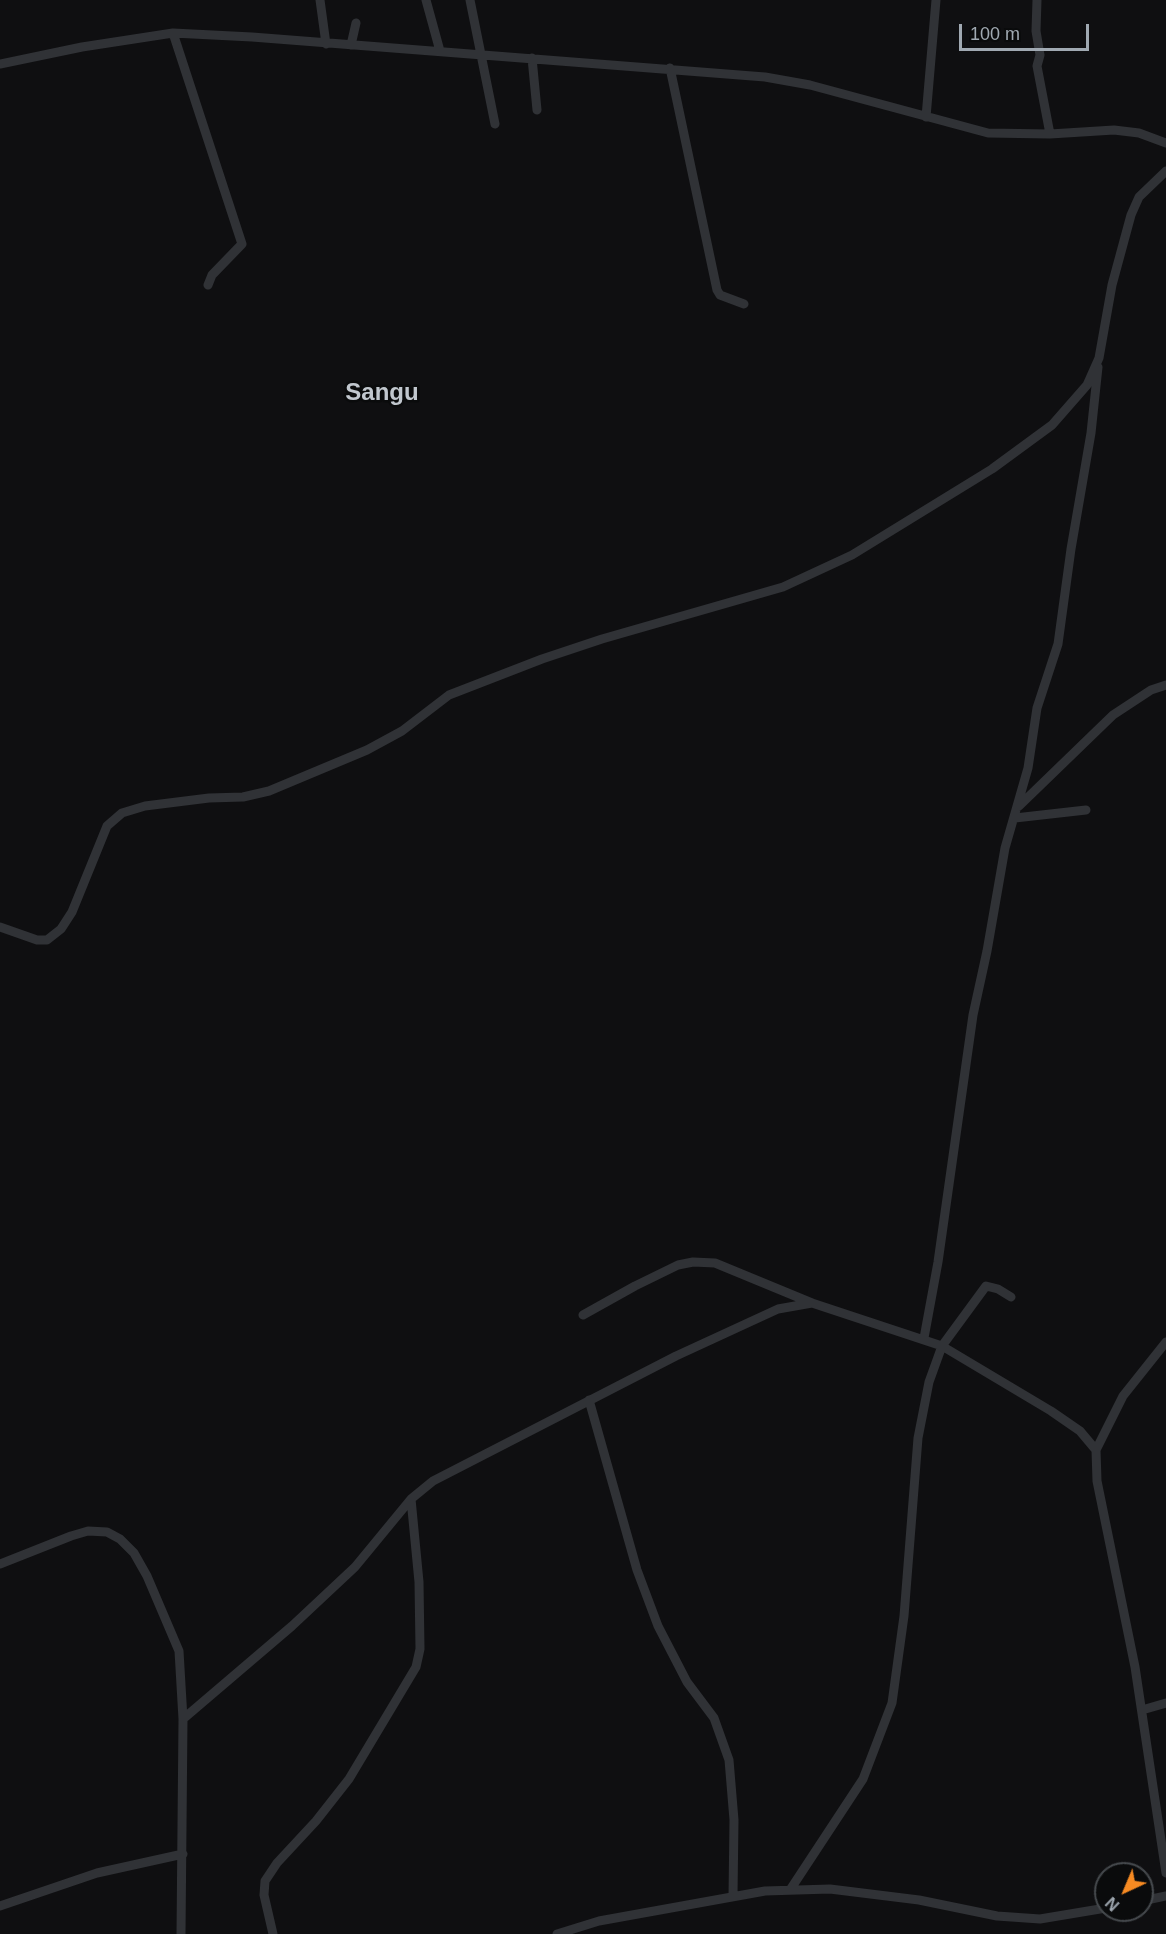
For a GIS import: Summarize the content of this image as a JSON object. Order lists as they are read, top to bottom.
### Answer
{
  "districts": ["Sangu"],
  "scale_bar": "100 m",
  "north": "bottom left"
}
